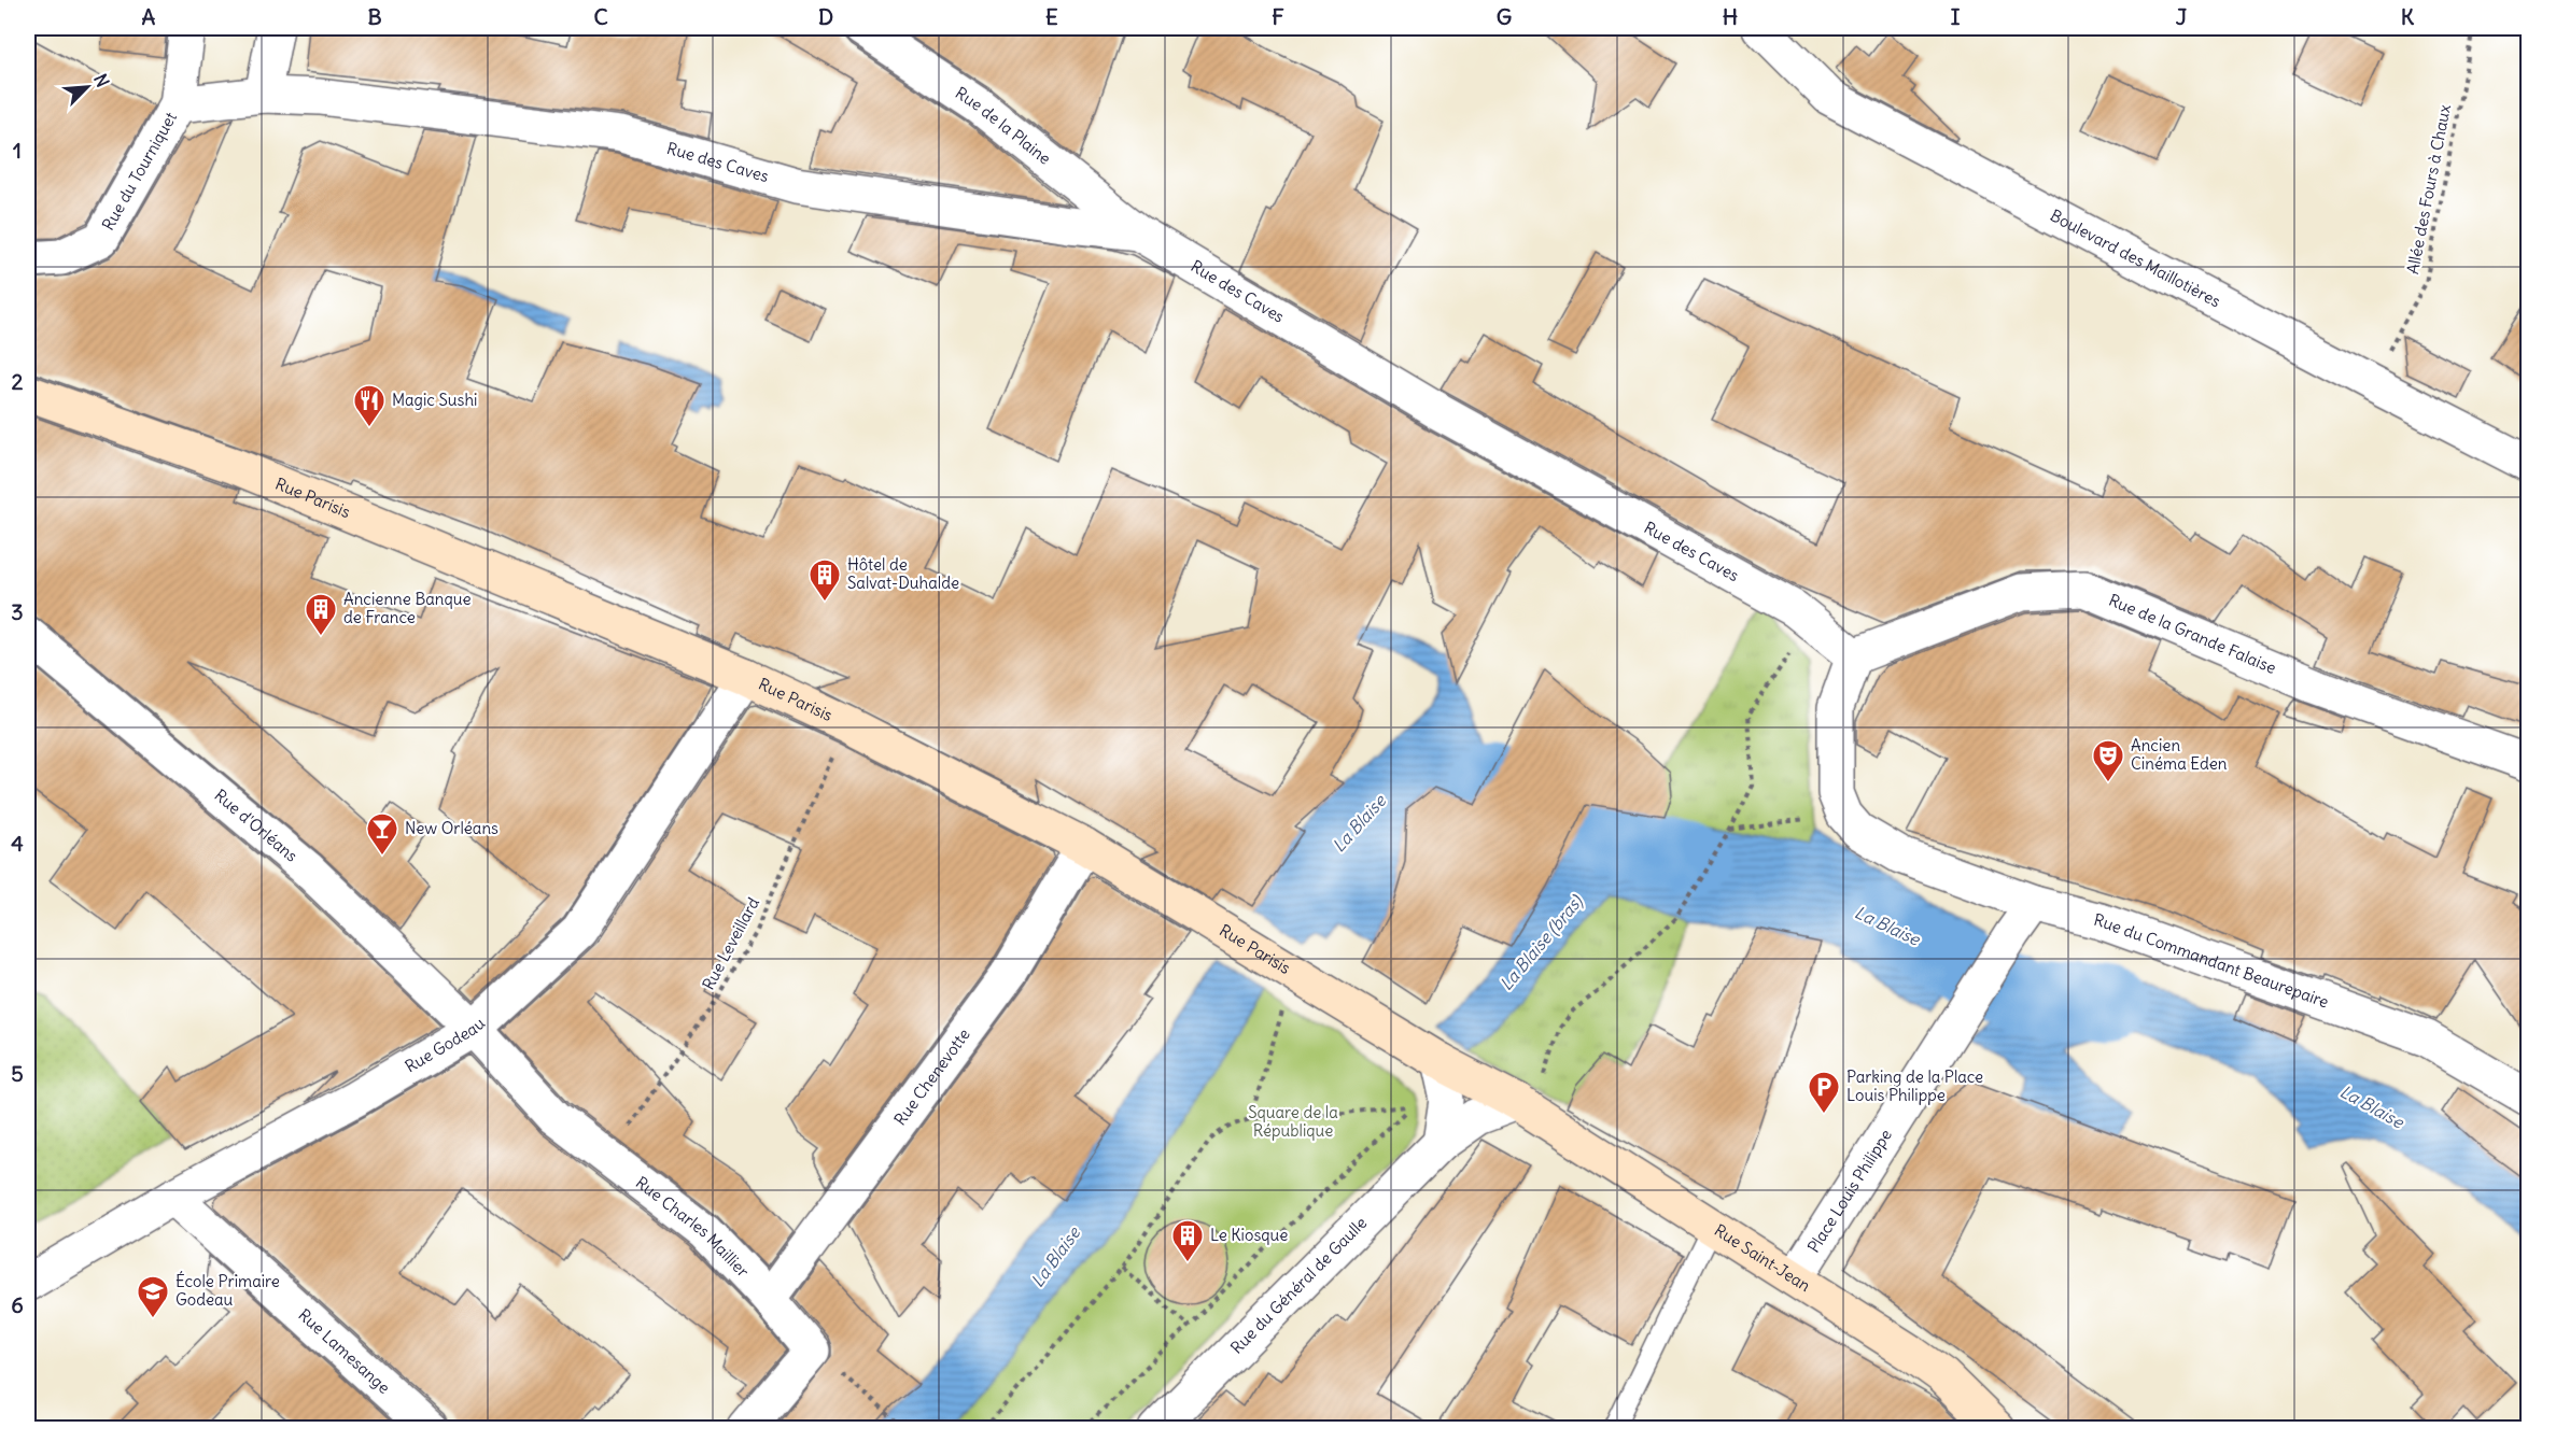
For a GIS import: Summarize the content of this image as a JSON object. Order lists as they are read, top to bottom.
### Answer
{
  "streets": {
    "main road": ["Rue Parisis", "Rue Saint-Jean"],
    "street": [
      "Rue de la Plaine",
      "Rue des Caves",
      "Rue du Tourniquet",
      "Boulevard des Maillotières",
      "Rue de la Grande Falaise",
      "Rue d'Orléans",
      "Rue du Commandant Beaurepaire",
      "Rue Godeau",
      "Rue Chenevotte",
      "Place Louis Philippe",
      "Rue Charles Maillier",
      "Rue du Général de Gaulle",
      "Rue Lamesange"
    ],
    "path": ["Allée des Fours à Chaux", "Rue Leveillard"]
  },
  "crossings": [
    ["Rue de la Plaine", "Rue des Caves"],
    ["Rue des Caves", "Rue du Tourniquet"],
    ["Rue des Caves", "Rue de la Grande Falaise"],
    ["Allée des Fours à Chaux", "Boulevard des Maillotières"],
    ["Rue Parisis", "Rue Leveillard"],
    ["Rue Parisis", "Rue Godeau"],
    ["Rue Parisis", "Rue Chenevotte"],
    ["Rue Parisis", "Rue Saint-Jean"],
    ["Rue Parisis", "Rue du Général de Gaulle"],
    ["Rue d'Orléans", "Rue Godeau"],
    ["Rue d'Orléans", "Rue Charles Maillier"],
    ["Rue Leveillard", "Rue Charles Maillier"],
    ["Rue du Commandant Beaurepaire", "Place Louis Philippe"],
    ["Rue Godeau", "Rue Charles Maillier"],
    ["Rue Godeau", "Rue Lamesange"],
    ["Rue Chenevotte", "Rue Charles Maillier"],
    ["Place Louis Philippe", "Rue Saint-Jean"],
    ["Rue Saint-Jean", "Rue du Général de Gaulle"]
  ],
  "water": ["La Blaise", "La Blaise (bras)"],
  "parks": ["Square de la République"],
  "places": {
    "restaurant": ["Magic Sushi"],
    "building": ["Hôtel de Salvat-Duhalde", "Ancienne Banque de France", "Le Kiosque"],
    "theatre": ["Ancien Cinéma Eden"],
    "bar": ["New Orléans"],
    "parking": ["Parking de la Place Louis Philippe"],
    "school or university": ["École Primaire Godeau"]
  },
  "north": "top right",
  "grid": {
    "columns": [
      "A",
      "B",
      "C",
      "D",
      "E",
      "F",
      "G",
      "H",
      "I",
      "J",
      "K"
    ],
    "rows": [
      "1",
      "2",
      "3",
      "4",
      "5",
      "6"
    ]
  }
}
